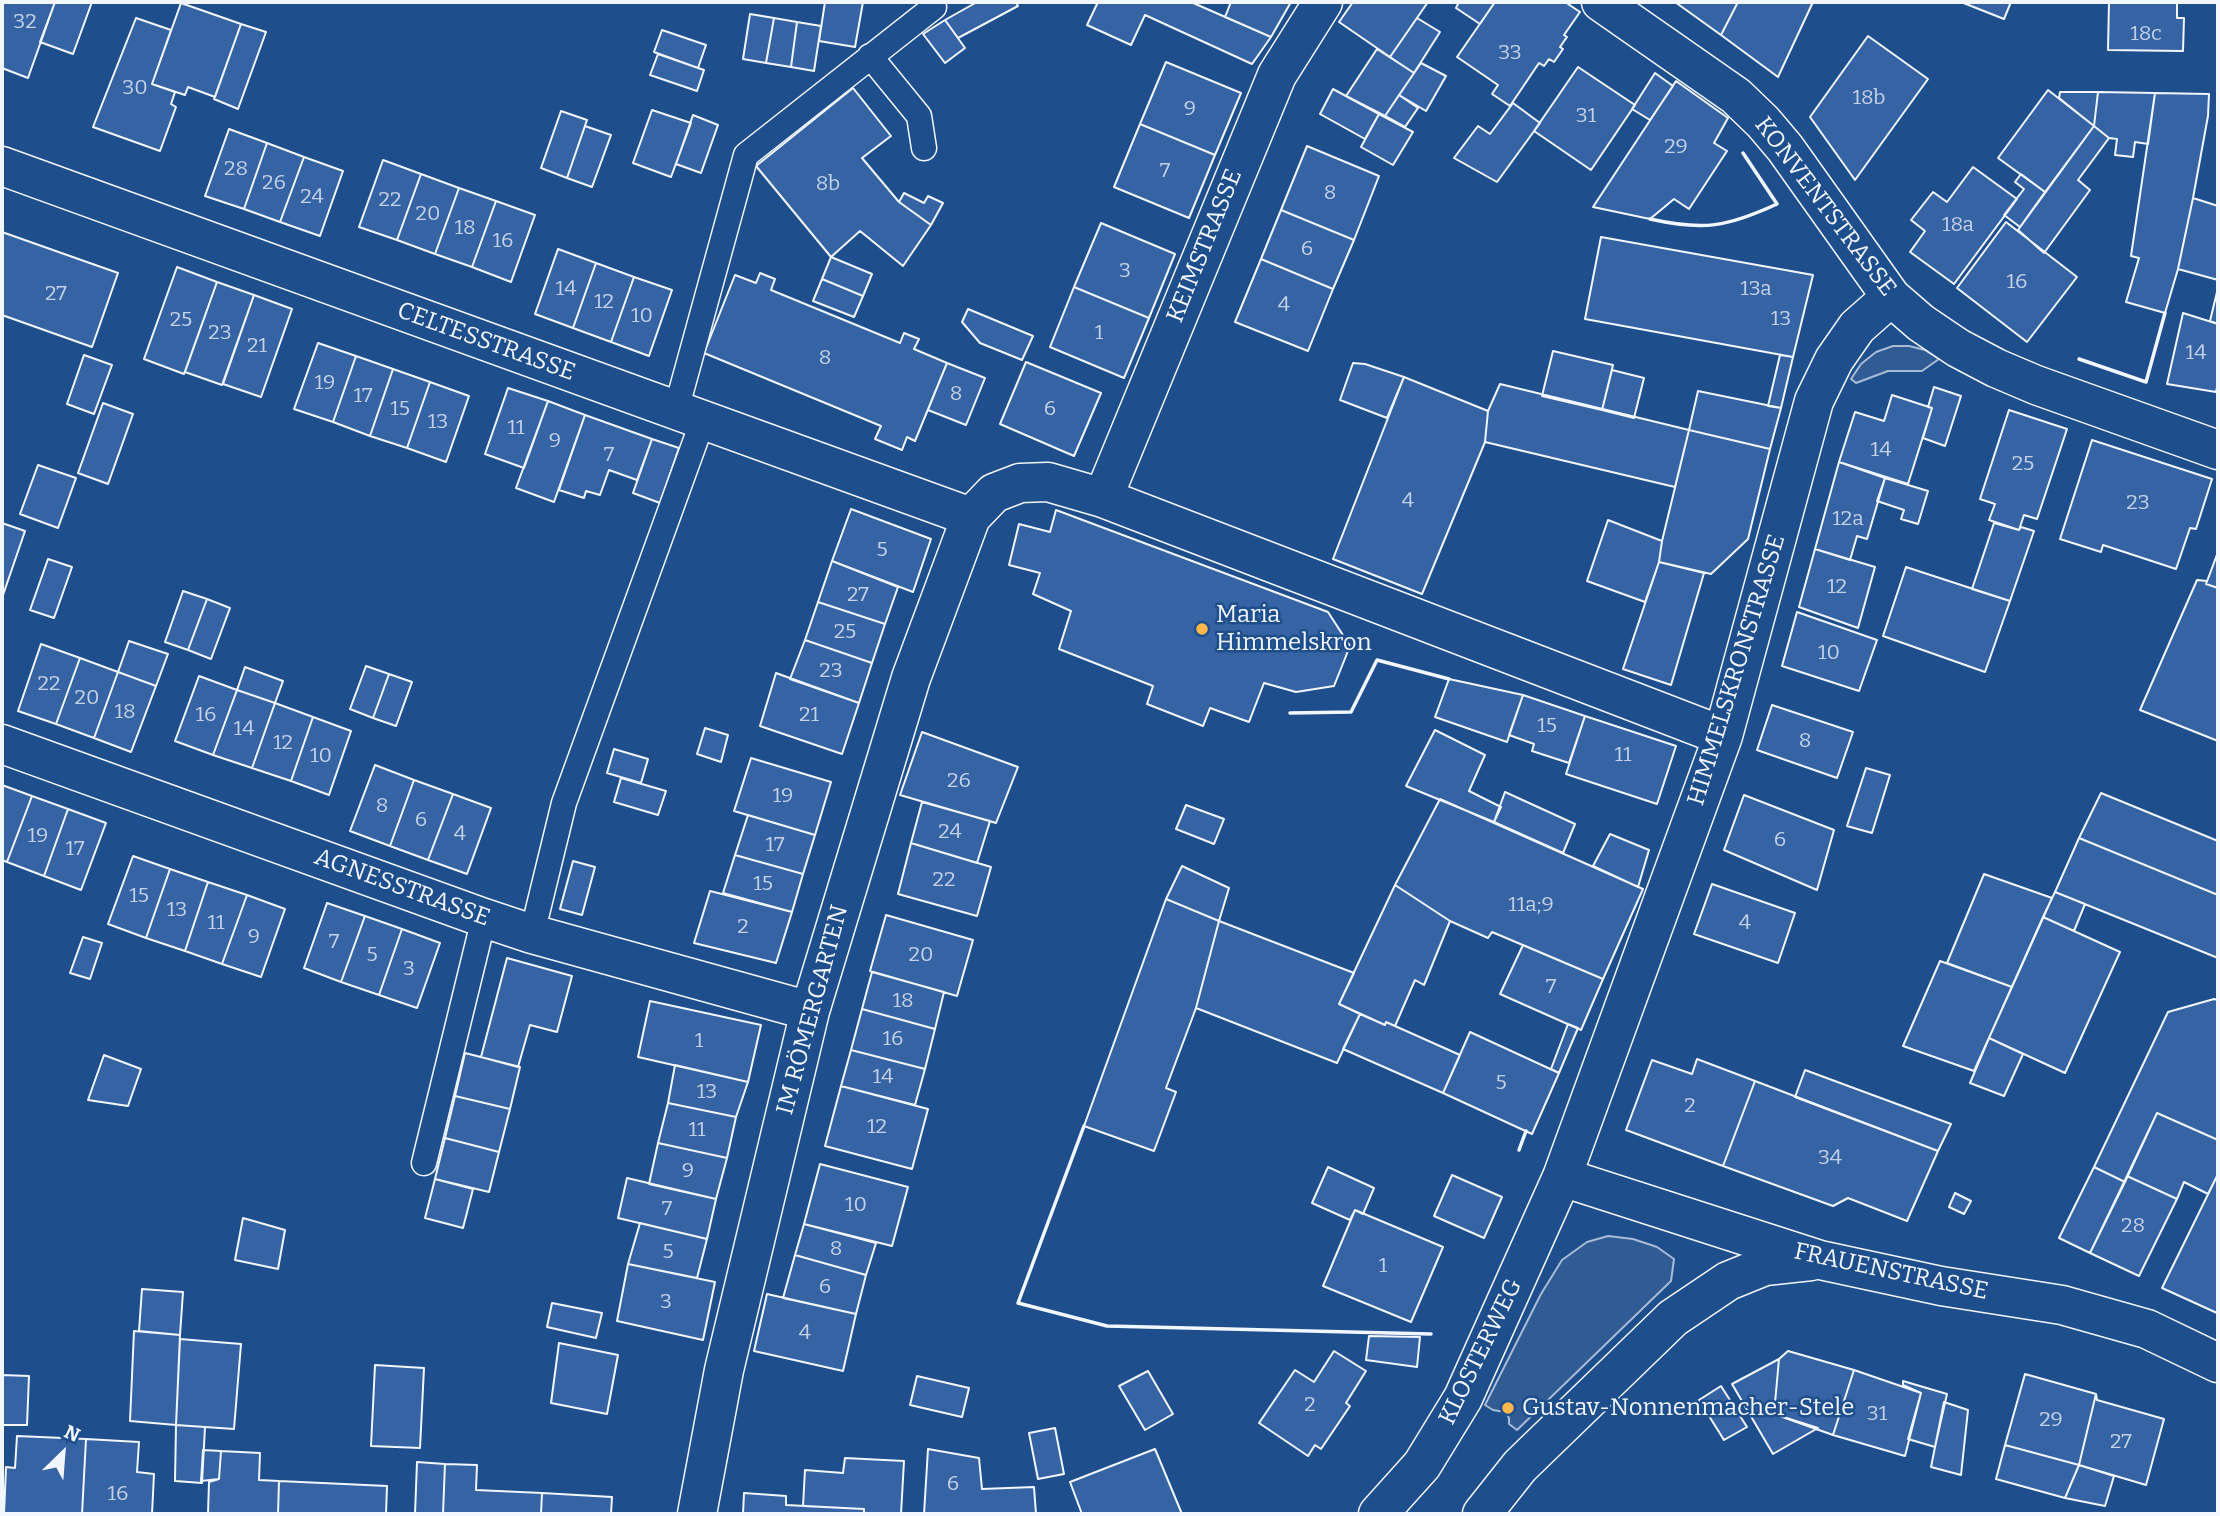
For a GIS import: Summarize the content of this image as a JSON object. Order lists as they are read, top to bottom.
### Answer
{
  "streets": {
    "street": [
      "KONVENTSTRASSE",
      "KEIMSTRASSE",
      "CELTESSTRASSE",
      "HIMMELSKRONSTRASSE",
      "AGNESSTRASSE",
      "IM RÖMERGARTEN",
      "FRAUENSTRASSE",
      "KLOSTERWEG"
    ]
  },
  "crossings": [
    ["KONVENTSTRASSE", "HIMMELSKRONSTRASSE"],
    ["CELTESSTRASSE", "IM RÖMERGARTEN"],
    ["HIMMELSKRONSTRASSE", "FRAUENSTRASSE"],
    ["HIMMELSKRONSTRASSE", "KLOSTERWEG"],
    ["AGNESSTRASSE", "IM RÖMERGARTEN"],
    ["FRAUENSTRASSE", "KLOSTERWEG"]
  ],
  "places": ["Maria Himmelskron", "Gustav-Nonnenmacher-Stele"],
  "house_numbers": [
    "32",
    "18c",
    "33",
    "30",
    "18b",
    "9",
    "31",
    "29",
    "28",
    "7",
    "26",
    "8b",
    "8",
    "24",
    "22",
    "20",
    "18a",
    "18",
    "16",
    "6",
    "3",
    "16",
    "14",
    "13a",
    "27",
    "12",
    "4",
    "10",
    "13",
    "25",
    "23",
    "1",
    "21",
    "14",
    "8",
    "19",
    "8",
    "17",
    "15",
    "6",
    "13",
    "11",
    "9",
    "14",
    "7",
    "25",
    "4",
    "23",
    "12a",
    "5",
    "12",
    "27",
    "25",
    "10",
    "23",
    "22",
    "20",
    "18",
    "16",
    "21",
    "15",
    "14",
    "8",
    "12",
    "11",
    "10",
    "26",
    "19",
    "8",
    "6",
    "24",
    "4",
    "19",
    "6",
    "17",
    "17",
    "22",
    "15",
    "15",
    "11a;9",
    "13",
    "11",
    "4",
    "2",
    "9",
    "7",
    "5",
    "20",
    "3",
    "7",
    "18",
    "16",
    "1",
    "14",
    "5",
    "13",
    "2",
    "12",
    "11",
    "34",
    "9",
    "10",
    "7",
    "28",
    "8",
    "5",
    "1",
    "6",
    "3",
    "4",
    "2",
    "31",
    "29",
    "27",
    "6",
    "16"
  ],
  "north": "top right"
}
